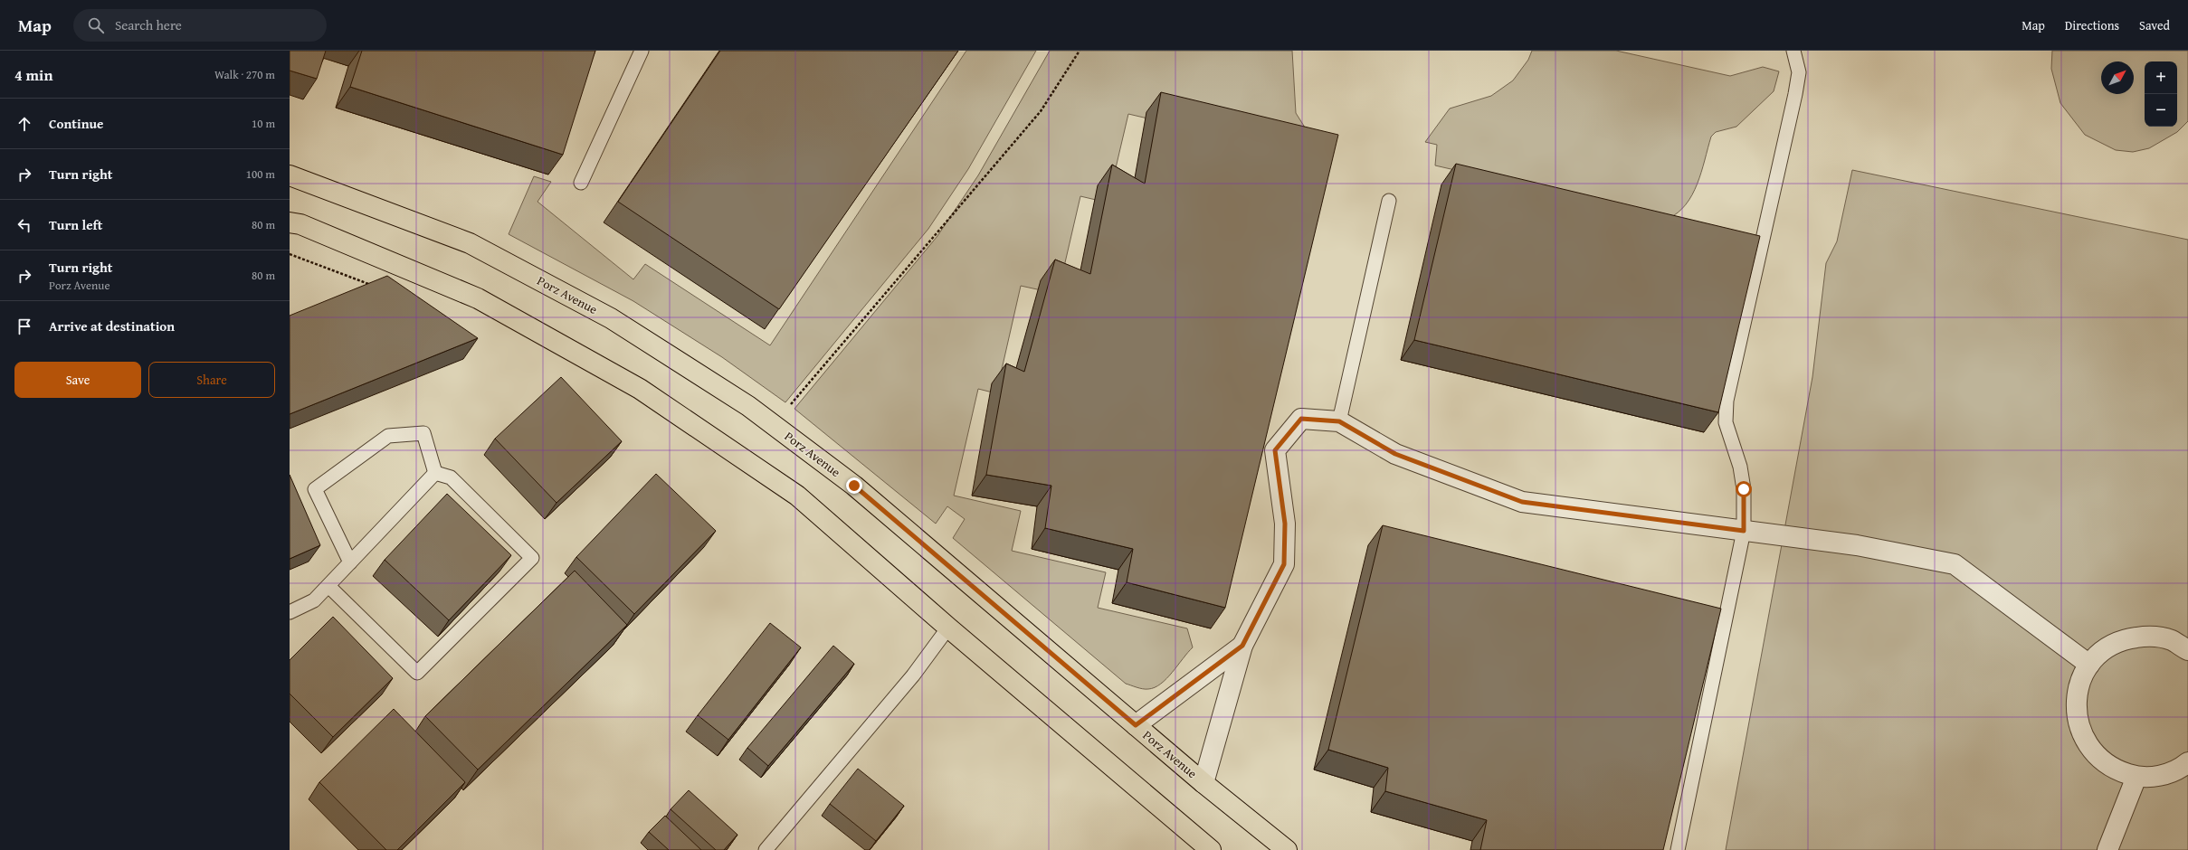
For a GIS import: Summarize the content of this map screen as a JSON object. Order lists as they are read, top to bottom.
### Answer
{
  "streets": {
    "main road": ["Porz Avenue"]
  },
  "north": "top right",
  "page": {
    "header": "Map",
    "search": "Search here",
    "nav": ["Map", "Directions", "Saved"],
    "heading": ["4 min", "Walk · 270 m"],
    "map_buttons": ["+", "−"],
    "list": [
      ["Continue", "10 m"],
      ["Turn right", "100 m"],
      ["Turn left", "80 m"],
      ["Turn right", "Porz Avenue", "80 m"],
      "Arrive at destination"
    ],
    "buttons": ["Save", "Share"]
  }
}
